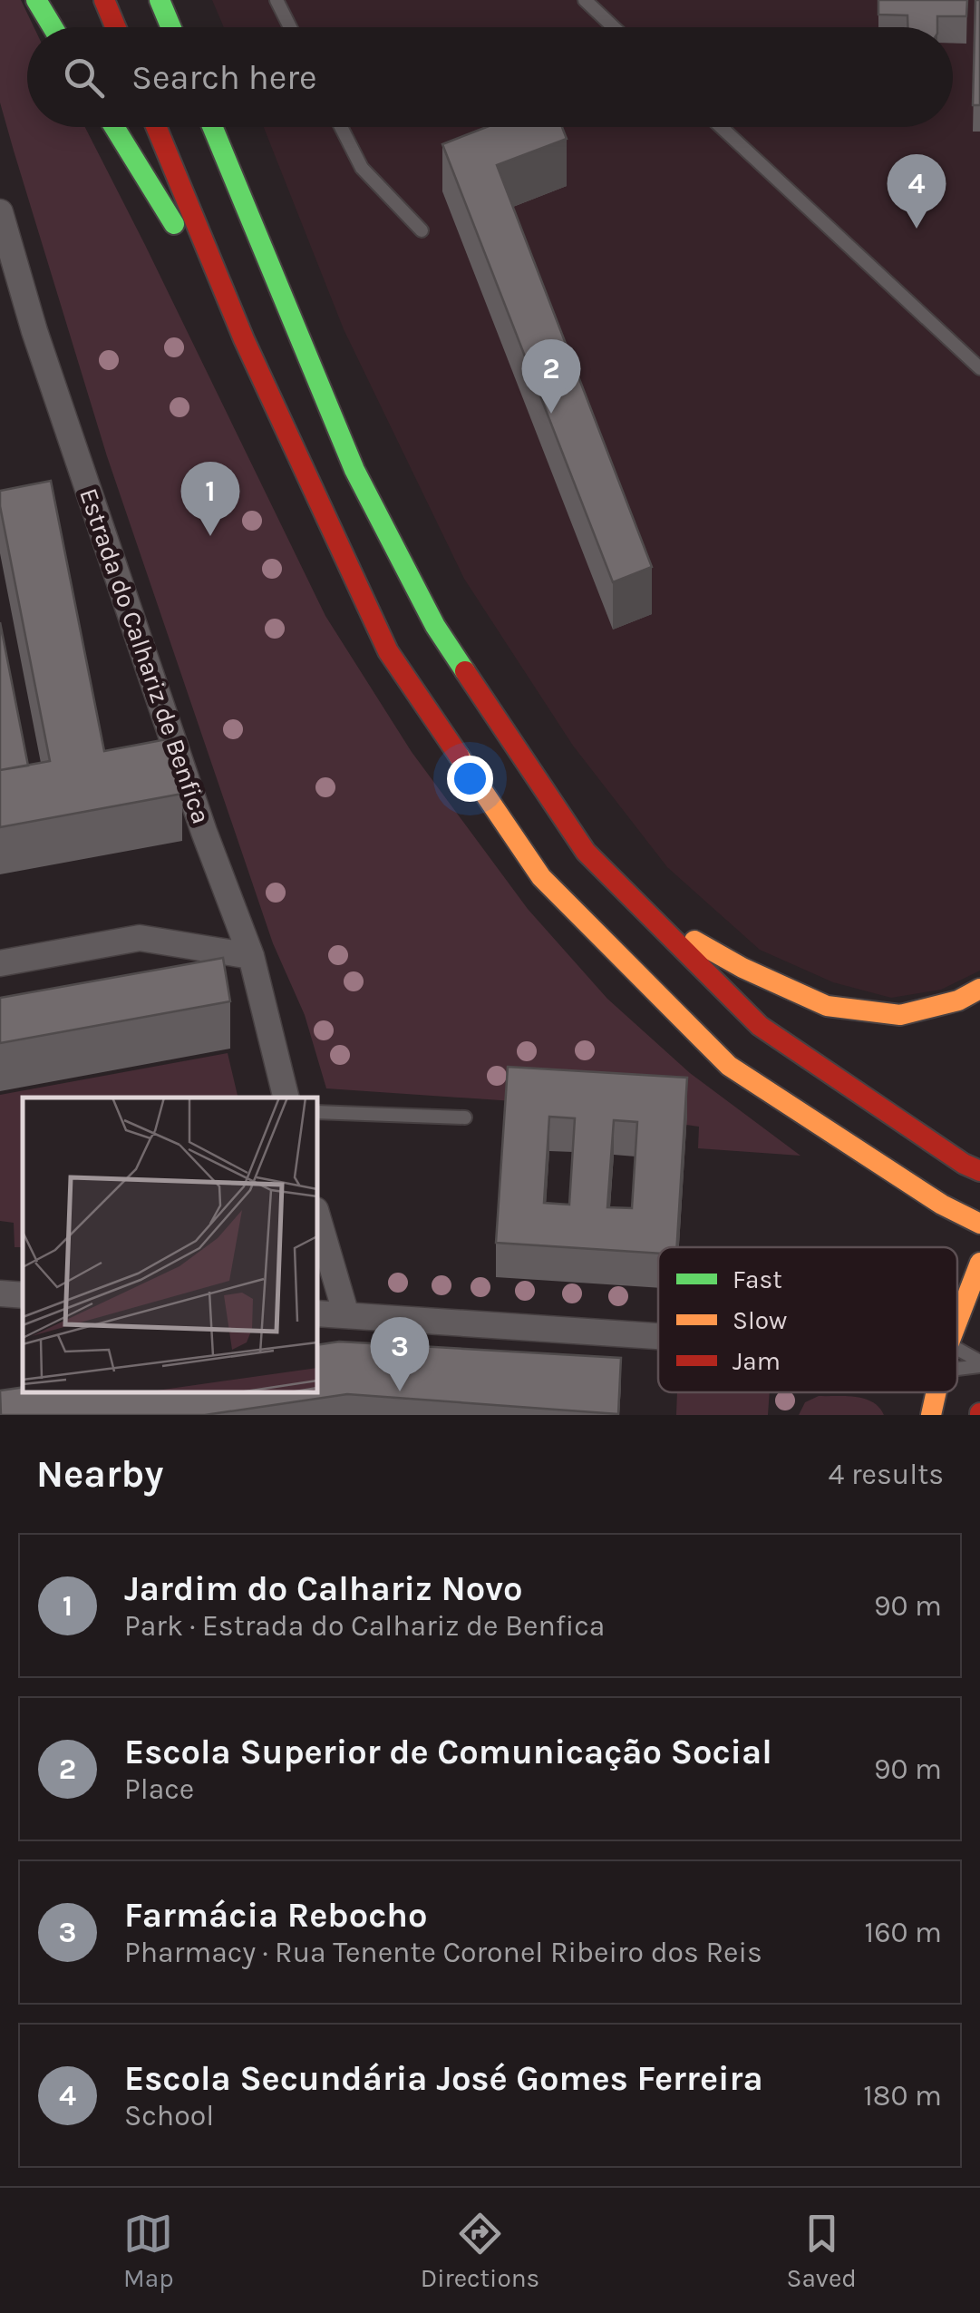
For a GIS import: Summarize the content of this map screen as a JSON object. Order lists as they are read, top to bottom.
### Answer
{
  "streets": {
    "street": ["Estrada do Calhariz de Benfica"]
  },
  "legend": ["Fast", "Slow", "Jam"],
  "page": {
    "search": "Search here",
    "pins": [
      "4",
      "2",
      "1",
      "3"
    ],
    "heading": ["Nearby", "4 results"],
    "list": [
      {
        "mark": "1",
        "name": "Jardim do Calhariz Novo",
        "note": "Park · Estrada do Calhariz de Benfica",
        "value": "90 m"
      },
      {
        "mark": "2",
        "name": "Escola Superior de Comunicação Social",
        "note": "Place",
        "value": "90 m"
      },
      {
        "mark": "3",
        "name": "Farmácia Rebocho",
        "note": "Pharmacy · Rua Tenente Coronel Ribeiro dos Reis",
        "value": "160 m"
      },
      {
        "mark": "4",
        "name": "Escola Secundária José Gomes Ferreira",
        "note": "School",
        "value": "180 m"
      }
    ],
    "nav": ["Map", "Directions", "Saved"]
  }
}
